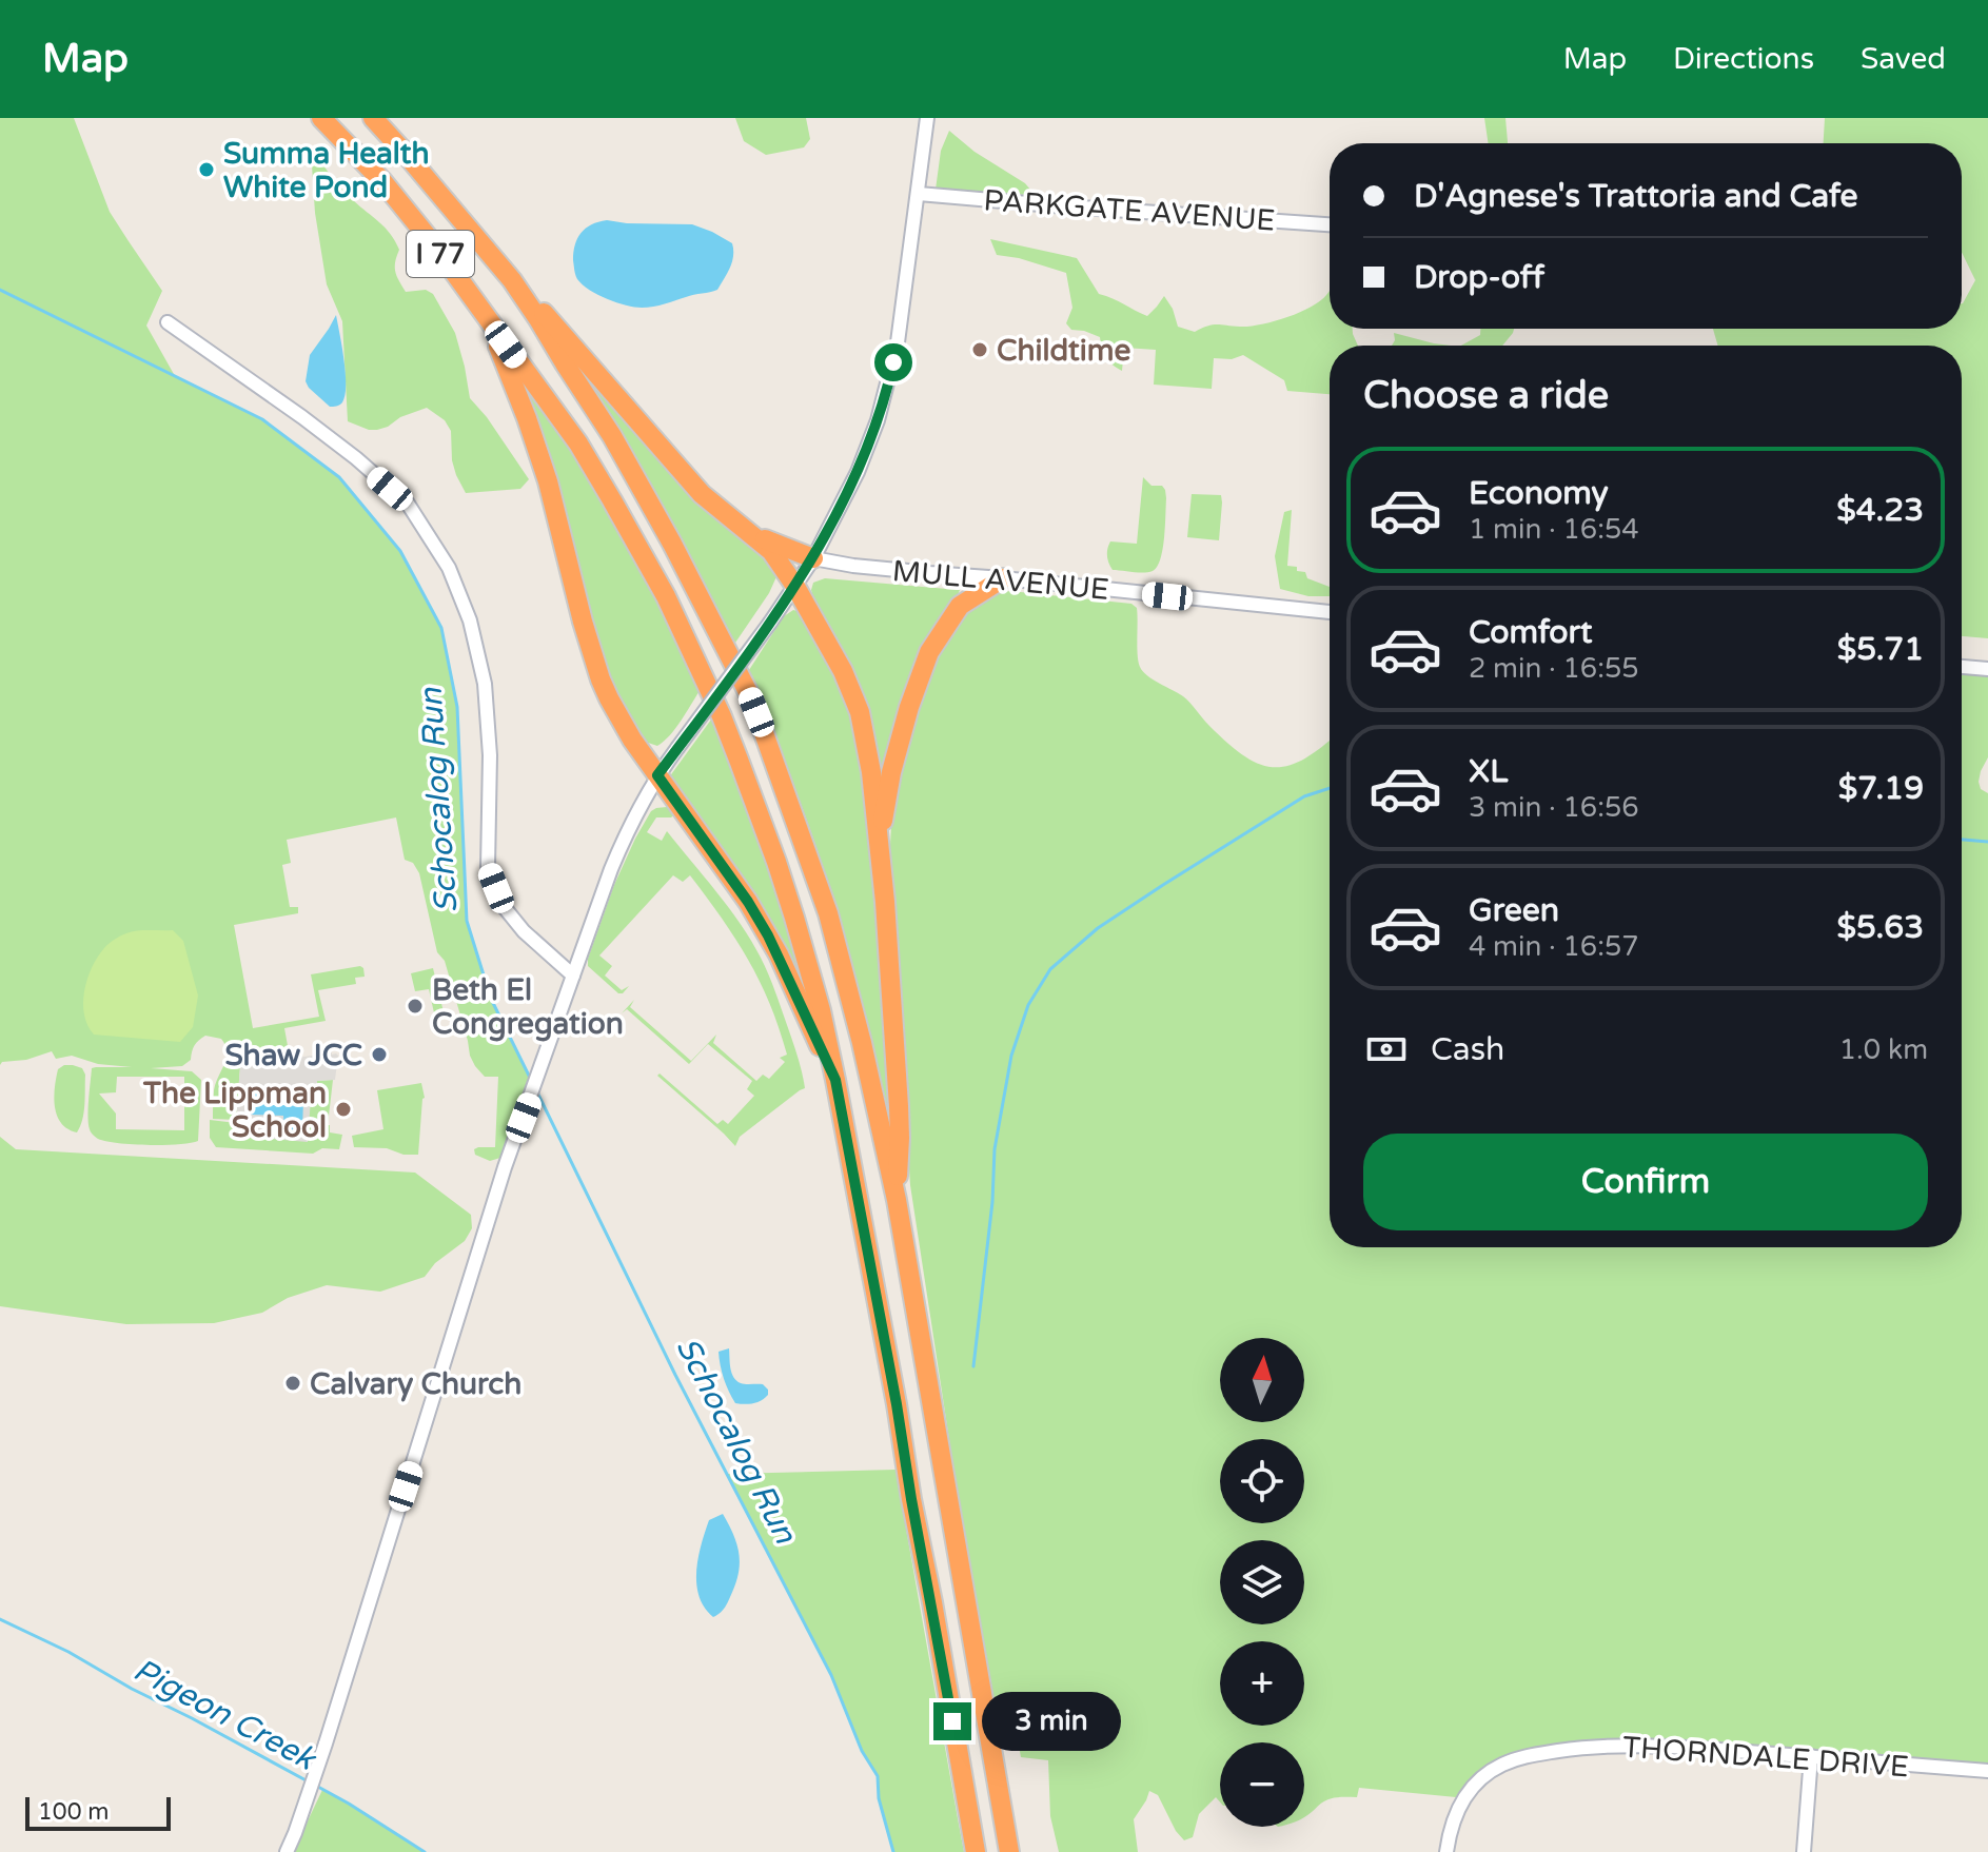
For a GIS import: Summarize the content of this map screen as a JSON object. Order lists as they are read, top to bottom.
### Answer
{
  "streets": {
    "highway": ["I 77"],
    "street": ["PARKGATE AVENUE", "MULL AVENUE", "THORNDALE DRIVE"]
  },
  "water": ["Schocalog Run", "Pigeon Creek"],
  "places": [
    "Summa Health White Pond",
    "Childtime",
    "Beth El Congregation",
    "Shaw JCC",
    "The Lippman School",
    "Calvary Church"
  ],
  "scale_bar": "100 m",
  "north": "top",
  "page": {
    "header": "Map",
    "nav": ["Map", "Directions", "Saved"],
    "banner": ["D'Agnese's Trattoria and Cafe", "Drop-off"],
    "heading": "Choose a ride",
    "list": [
      {
        "name": "Economy",
        "note": "1 min · 16:54",
        "value": "$4.23"
      },
      {
        "name": "Comfort",
        "note": "2 min · 16:55",
        "value": "$5.71"
      },
      {
        "name": "XL",
        "note": "3 min · 16:56",
        "value": "$7.19"
      },
      {
        "name": "Green",
        "note": "4 min · 16:57",
        "value": "$5.63"
      }
    ],
    "pay": ["Cash", "1.0 km"],
    "buttons": "Confirm",
    "map_buttons": ["+", "−"],
    "bubble": "3 min",
    "scale": "100 m"
  }
}
